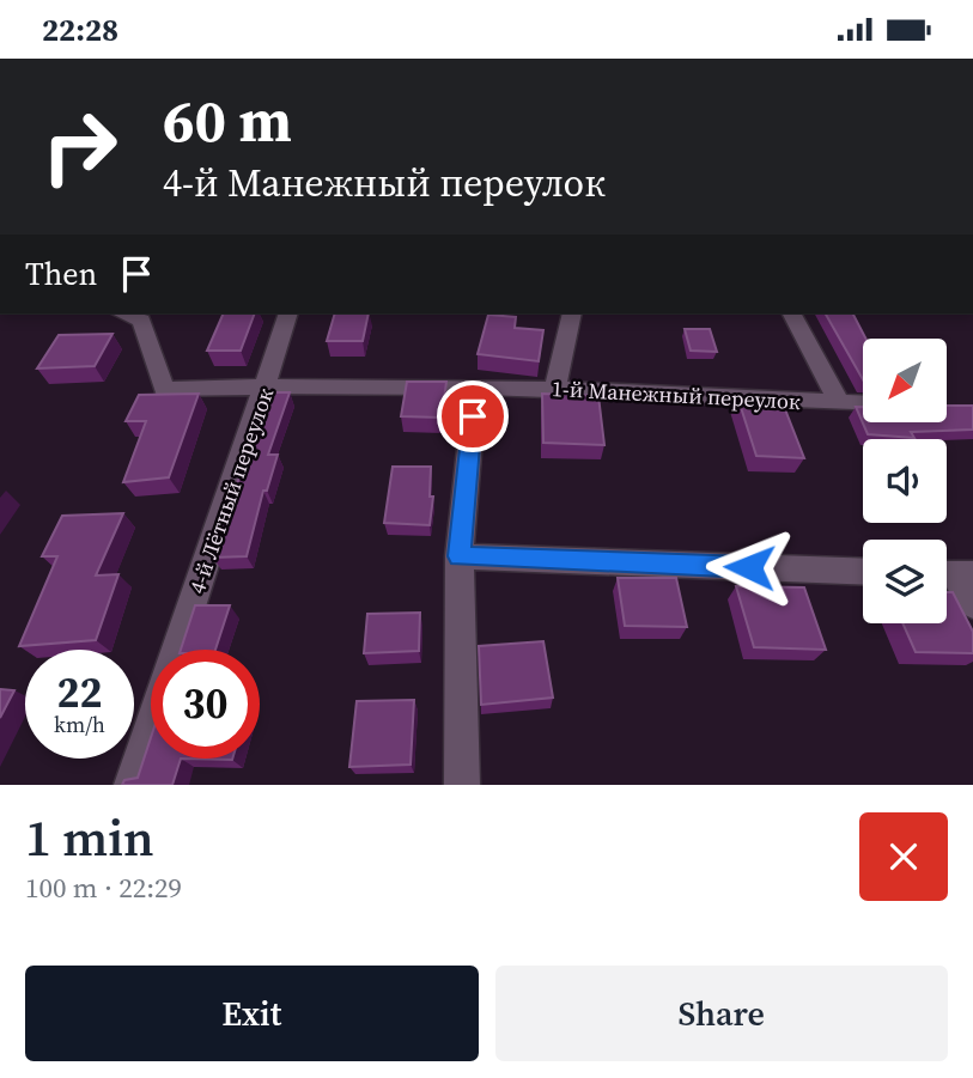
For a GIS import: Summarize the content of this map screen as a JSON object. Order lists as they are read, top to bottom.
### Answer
{
  "streets": {
    "street": ["1-й Манежный переулок", "4-й Лётный переулок"]
  },
  "crossings": [
    ["1-й Манежный переулок", "4-й Лётный переулок"]
  ],
  "north": "bottom left",
  "page": {
    "status": "22:28",
    "turn": ["60 m", "4-й Манежный переулок"],
    "then": "Then",
    "speed": "22 km/h",
    "limit": "30",
    "heading": ["1 min", "100 m · 22:29"],
    "buttons": ["Exit", "Share"]
  }
}
